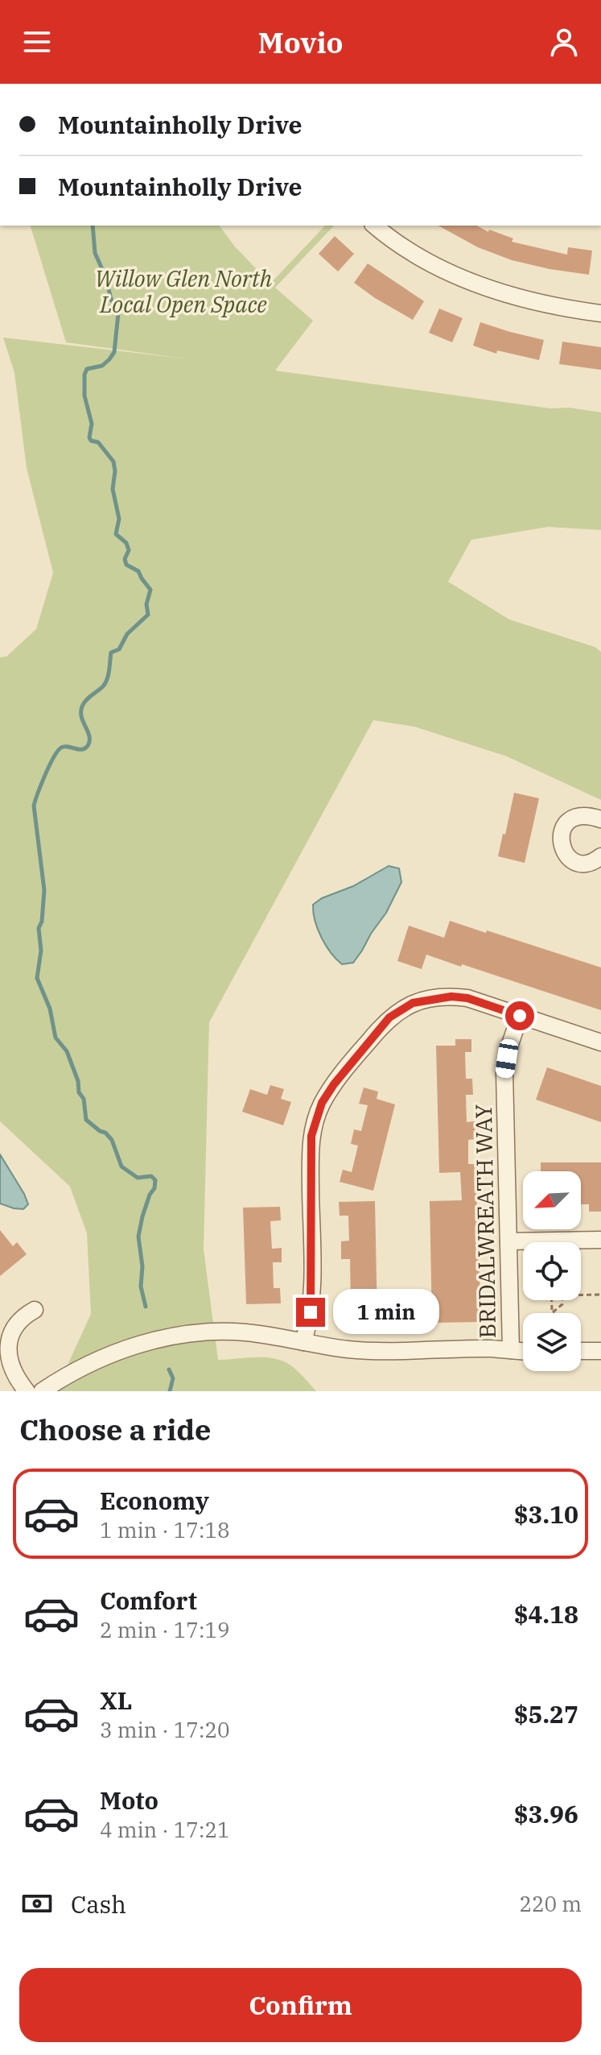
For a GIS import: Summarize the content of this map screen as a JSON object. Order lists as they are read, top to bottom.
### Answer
{
  "streets": {
    "street": ["BRIDALWREATH WAY"]
  },
  "parks": ["Willow Glen North Local Open Space"],
  "north": "bottom left",
  "page": {
    "header": "Movio",
    "banner": ["Mountainholly Drive", "Mountainholly Drive"],
    "bubble": "1 min",
    "heading": "Choose a ride",
    "list": [
      {
        "name": "Economy",
        "note": "1 min · 17:18",
        "value": "$3.10"
      },
      {
        "name": "Comfort",
        "note": "2 min · 17:19",
        "value": "$4.18"
      },
      {
        "name": "XL",
        "note": "3 min · 17:20",
        "value": "$5.27"
      },
      {
        "name": "Moto",
        "note": "4 min · 17:21",
        "value": "$3.96"
      }
    ],
    "pay": ["Cash", "220 m"],
    "buttons": "Confirm"
  }
}
